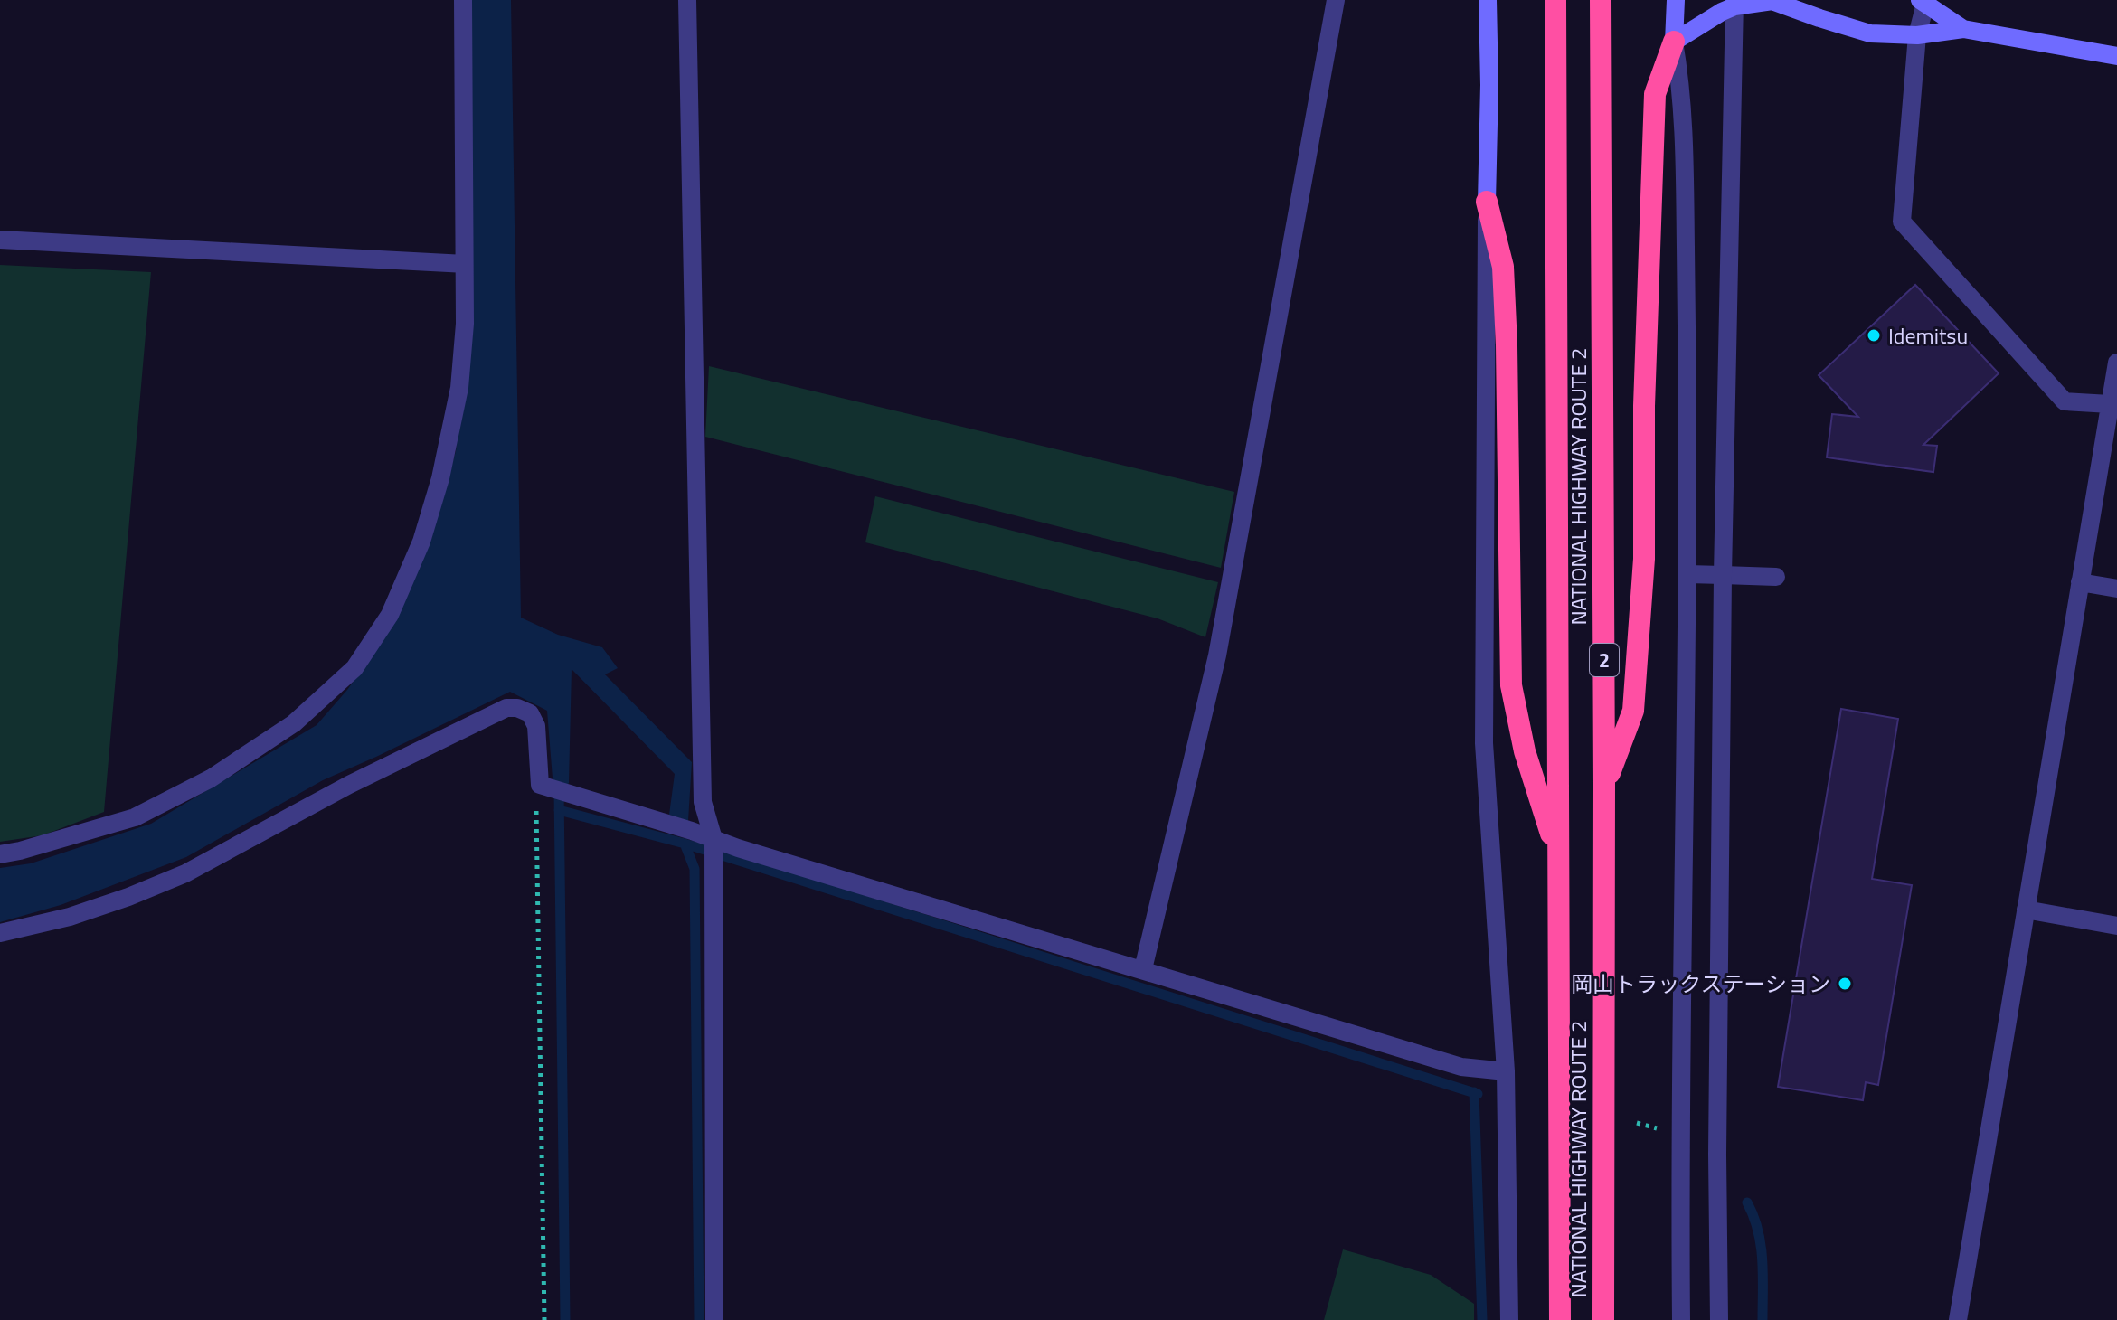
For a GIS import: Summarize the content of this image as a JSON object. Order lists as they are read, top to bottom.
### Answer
{
  "streets": {
    "highway": ["NATIONAL HIGHWAY ROUTE 2", "2"]
  },
  "places": ["Idemitsu", "岡山トラックステーション"]
}
